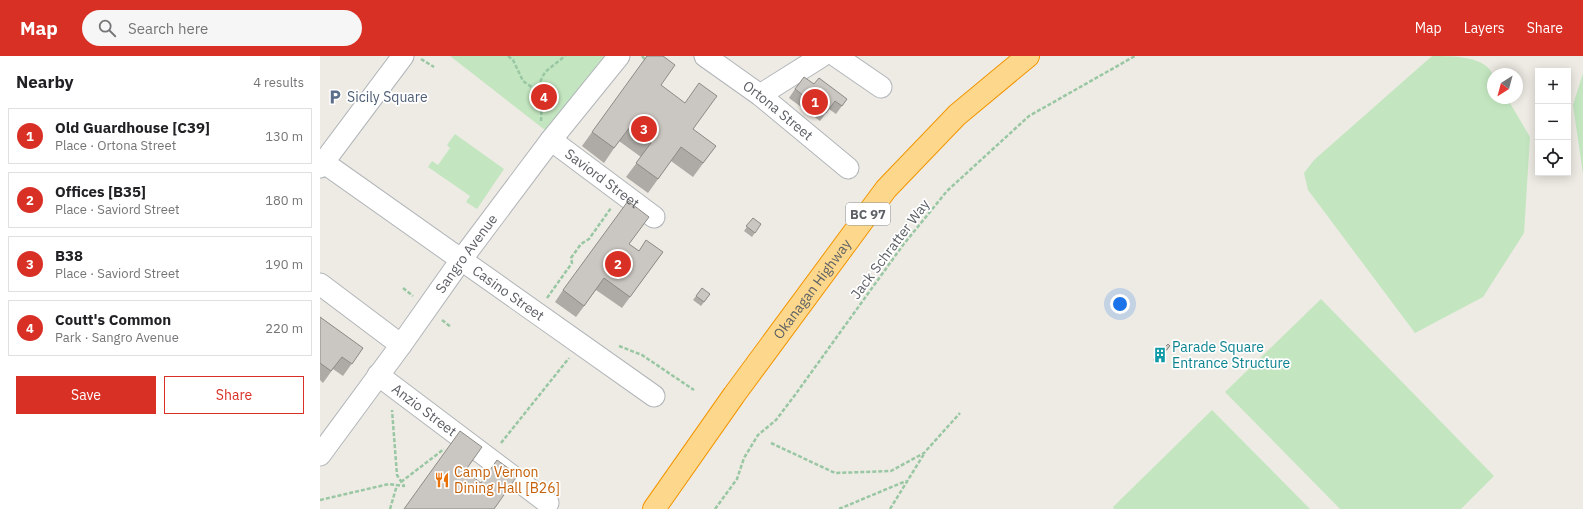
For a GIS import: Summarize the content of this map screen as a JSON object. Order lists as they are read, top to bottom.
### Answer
{
  "streets": {
    "highway": ["BC 97", "Okanagan Highway"],
    "street": [
      "Ortona Street",
      "Saviord Street",
      "Sangro Avenue",
      "Casino Street",
      "Anzio Street"
    ],
    "path": ["Jack Schratter Way"]
  },
  "crossings": [
    ["Saviord Street", "Sangro Avenue"],
    ["Sangro Avenue", "Casino Street"],
    ["Sangro Avenue", "Anzio Street"]
  ],
  "places": {
    "parking": ["Sicily Square"],
    "building": ["Parade Square Entrance Structure"],
    "restaurant": ["Camp Vernon Dining Hall [B26]"]
  },
  "north": "bottom left",
  "page": {
    "header": "Map",
    "search": "Search here",
    "nav": ["Map", "Layers", "Share"],
    "heading": ["Nearby", "4 results"],
    "map_buttons": ["+", "−"],
    "pins": [
      "4",
      "1",
      "3",
      "2"
    ],
    "list": [
      {
        "mark": "1",
        "name": "Old Guardhouse [C39]",
        "note": "Place · Ortona Street",
        "value": "130 m"
      },
      {
        "mark": "2",
        "name": "Offices [B35]",
        "note": "Place · Saviord Street",
        "value": "180 m"
      },
      {
        "mark": "3",
        "name": "B38",
        "note": "Place · Saviord Street",
        "value": "190 m"
      },
      {
        "mark": "4",
        "name": "Coutt's Common",
        "note": "Park · Sangro Avenue",
        "value": "220 m"
      }
    ],
    "buttons": ["Save", "Share"]
  }
}
